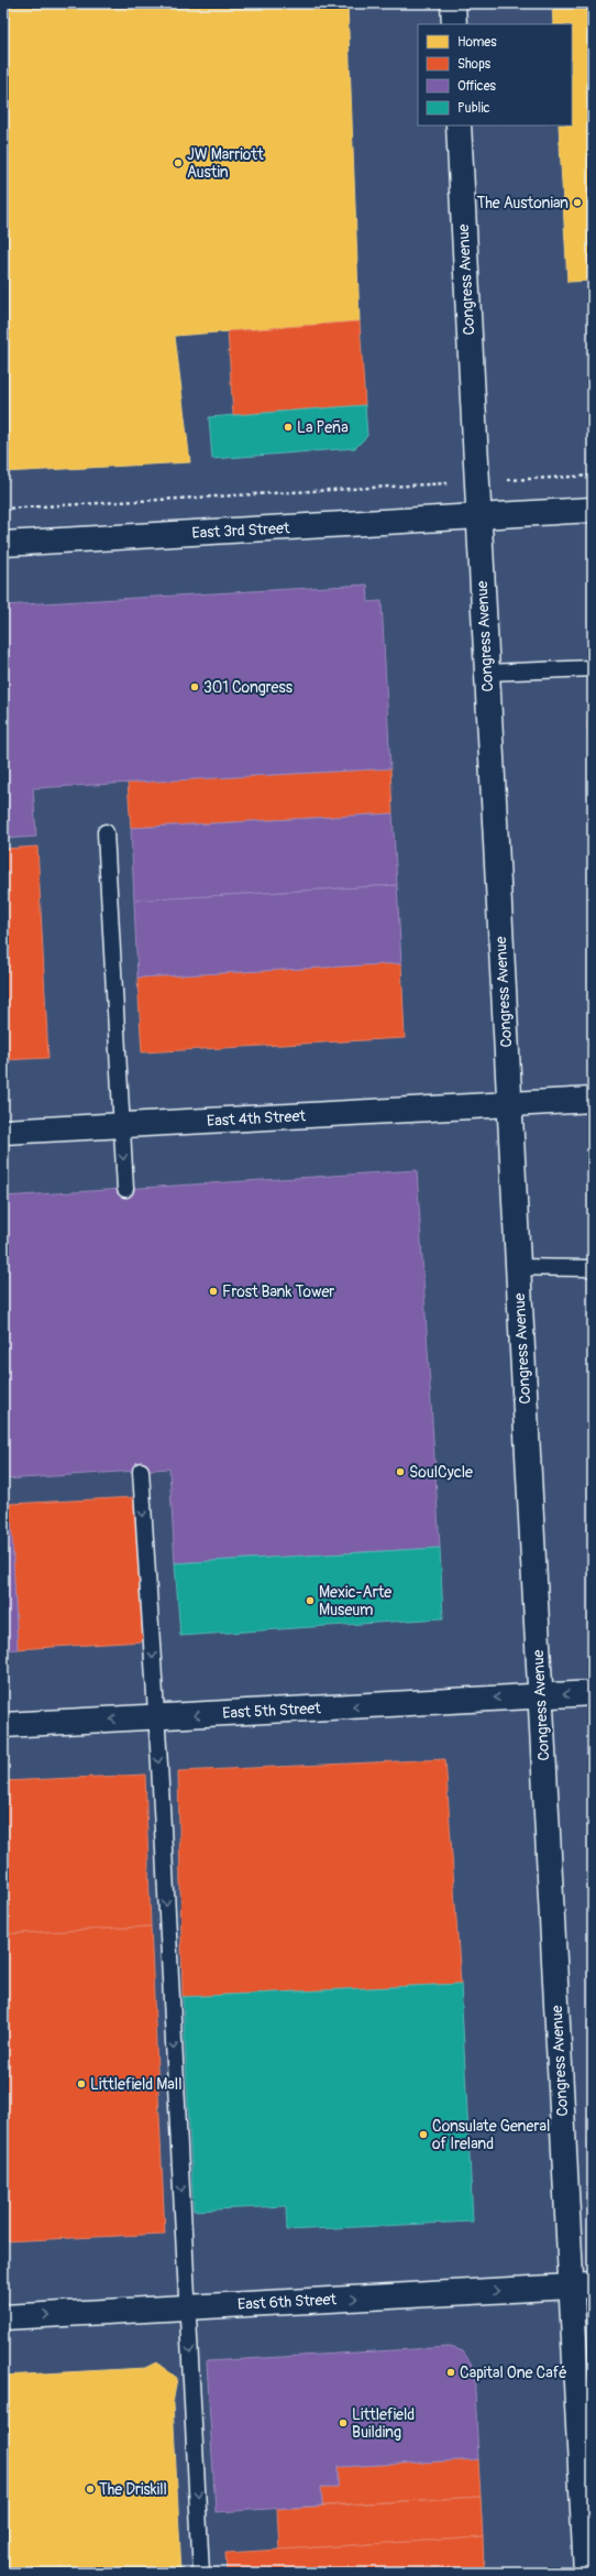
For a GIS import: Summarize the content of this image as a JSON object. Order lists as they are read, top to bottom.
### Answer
{
  "streets": {
    "main road": [
      "Congress Avenue",
      "East 3rd Street",
      "East 4th Street",
      "East 5th Street",
      "East 6th Street"
    ]
  },
  "crossings": [
    ["Congress Avenue", "East 3rd Street"],
    ["Congress Avenue", "East 4th Street"],
    ["Congress Avenue", "East 5th Street"],
    ["Congress Avenue", "East 6th Street"]
  ],
  "one_way": ["East 5th Street", "East 6th Street"],
  "places": [
    "JW Marriott Austin",
    "The Austonian",
    "La Peña",
    "301 Congress",
    "Frost Bank Tower",
    "SoulCycle",
    "Mexic-Arte Museum",
    "Littlefield Mall",
    "Consulate General of Ireland",
    "Capital One Café",
    "Littlefield Building",
    "The Driskill"
  ],
  "legend": [
    "Homes",
    "Shops",
    "Offices",
    "Public"
  ]
}
